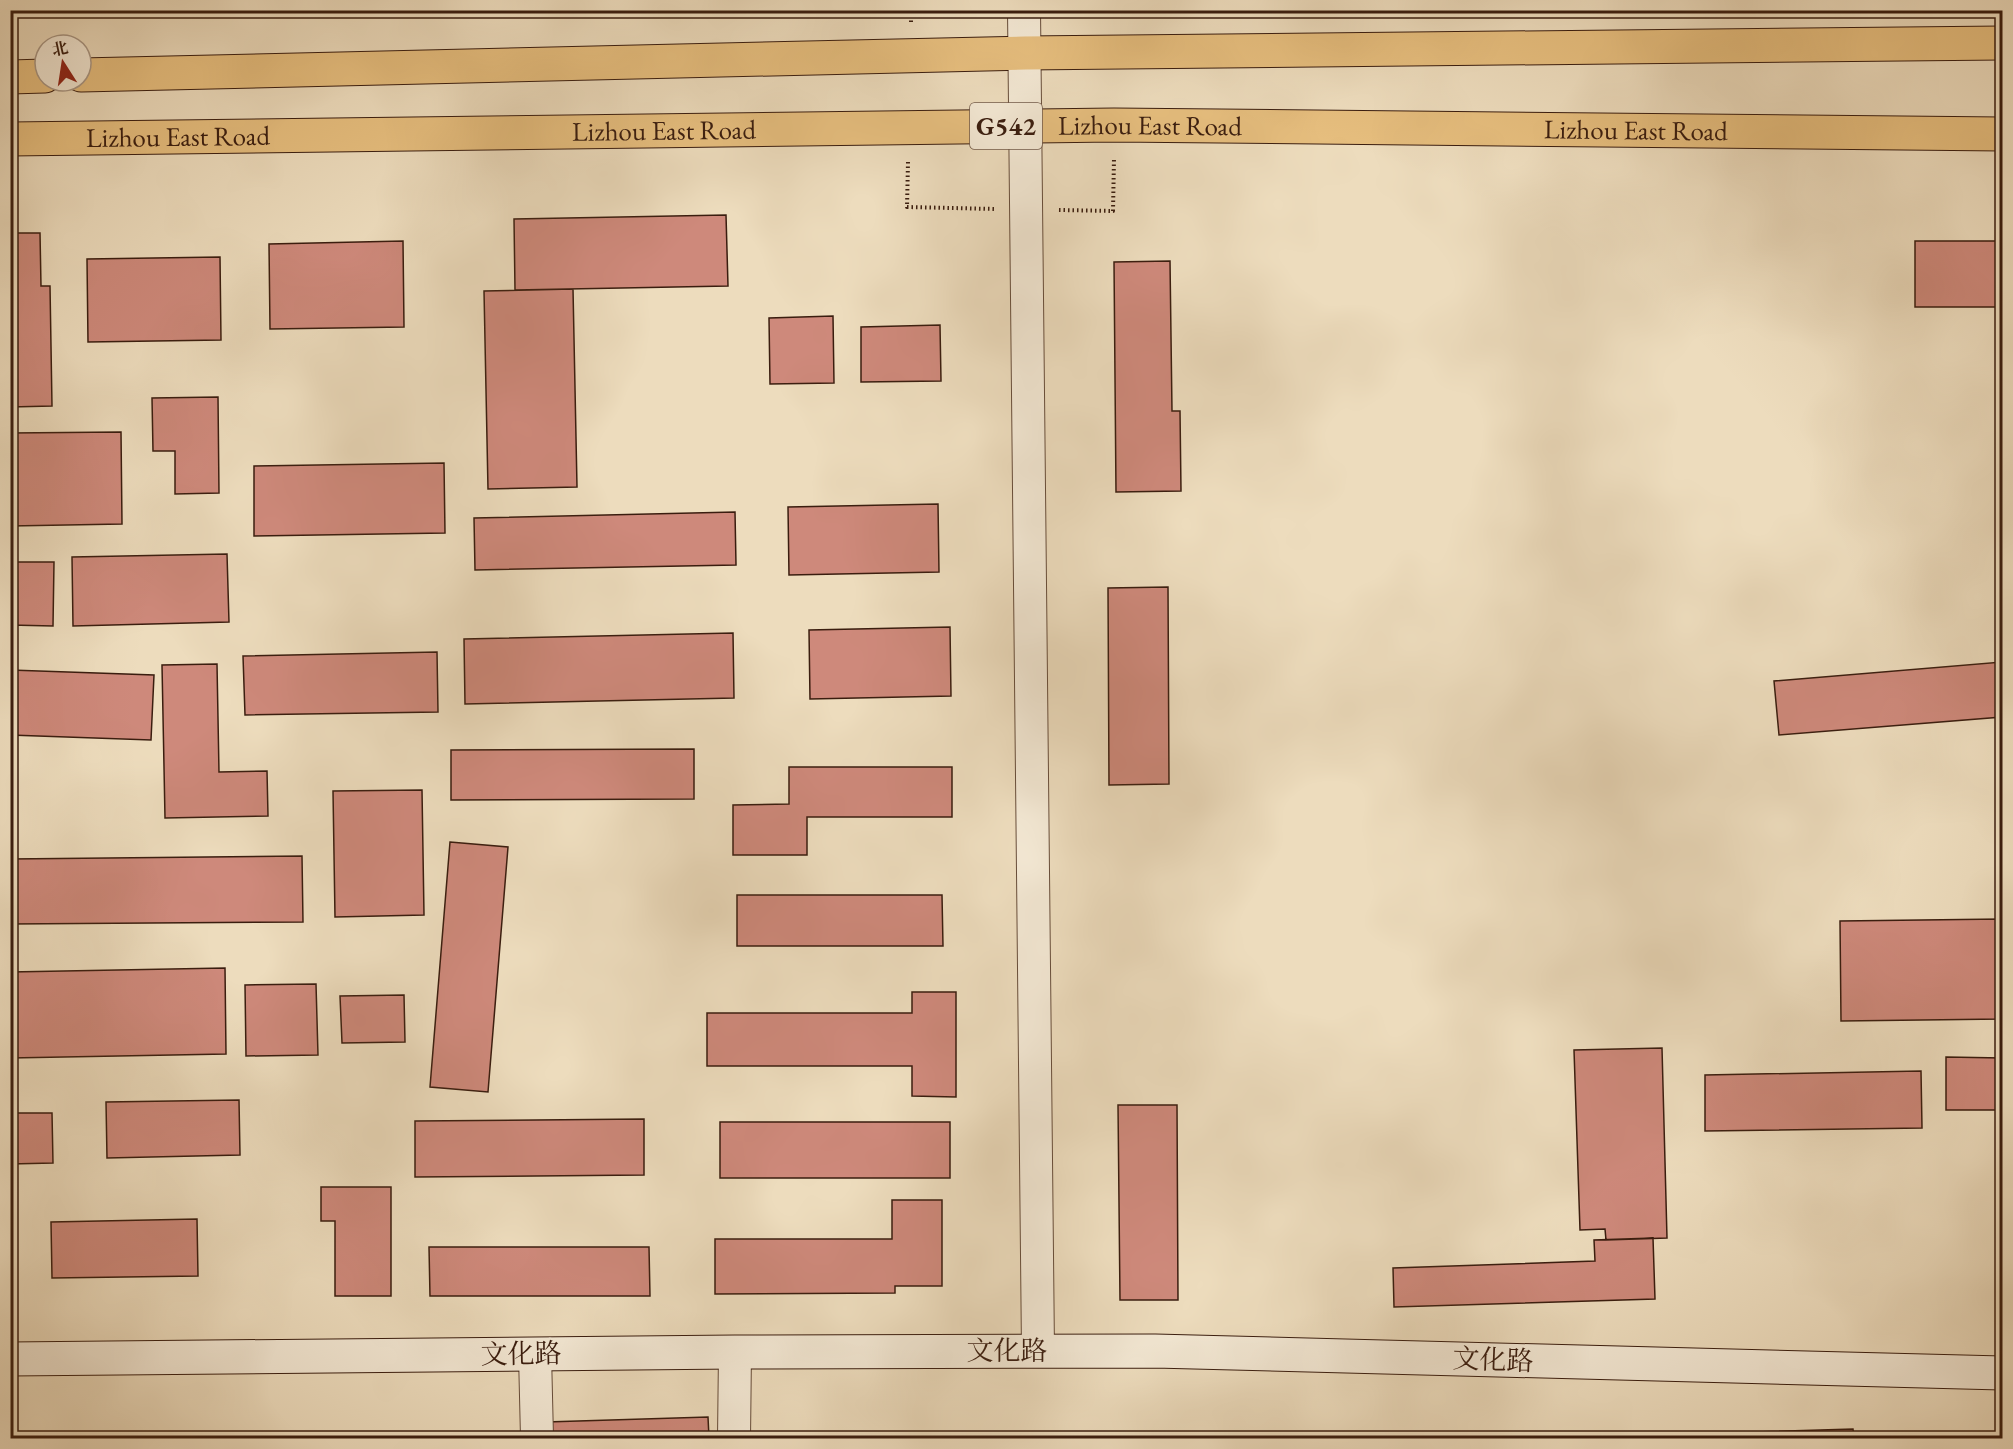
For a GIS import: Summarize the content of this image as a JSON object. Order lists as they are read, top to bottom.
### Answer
{
  "streets": {
    "highway": ["G542", "Lizhou East Road"],
    "street": ["文化路"]
  },
  "north": "top"
}
